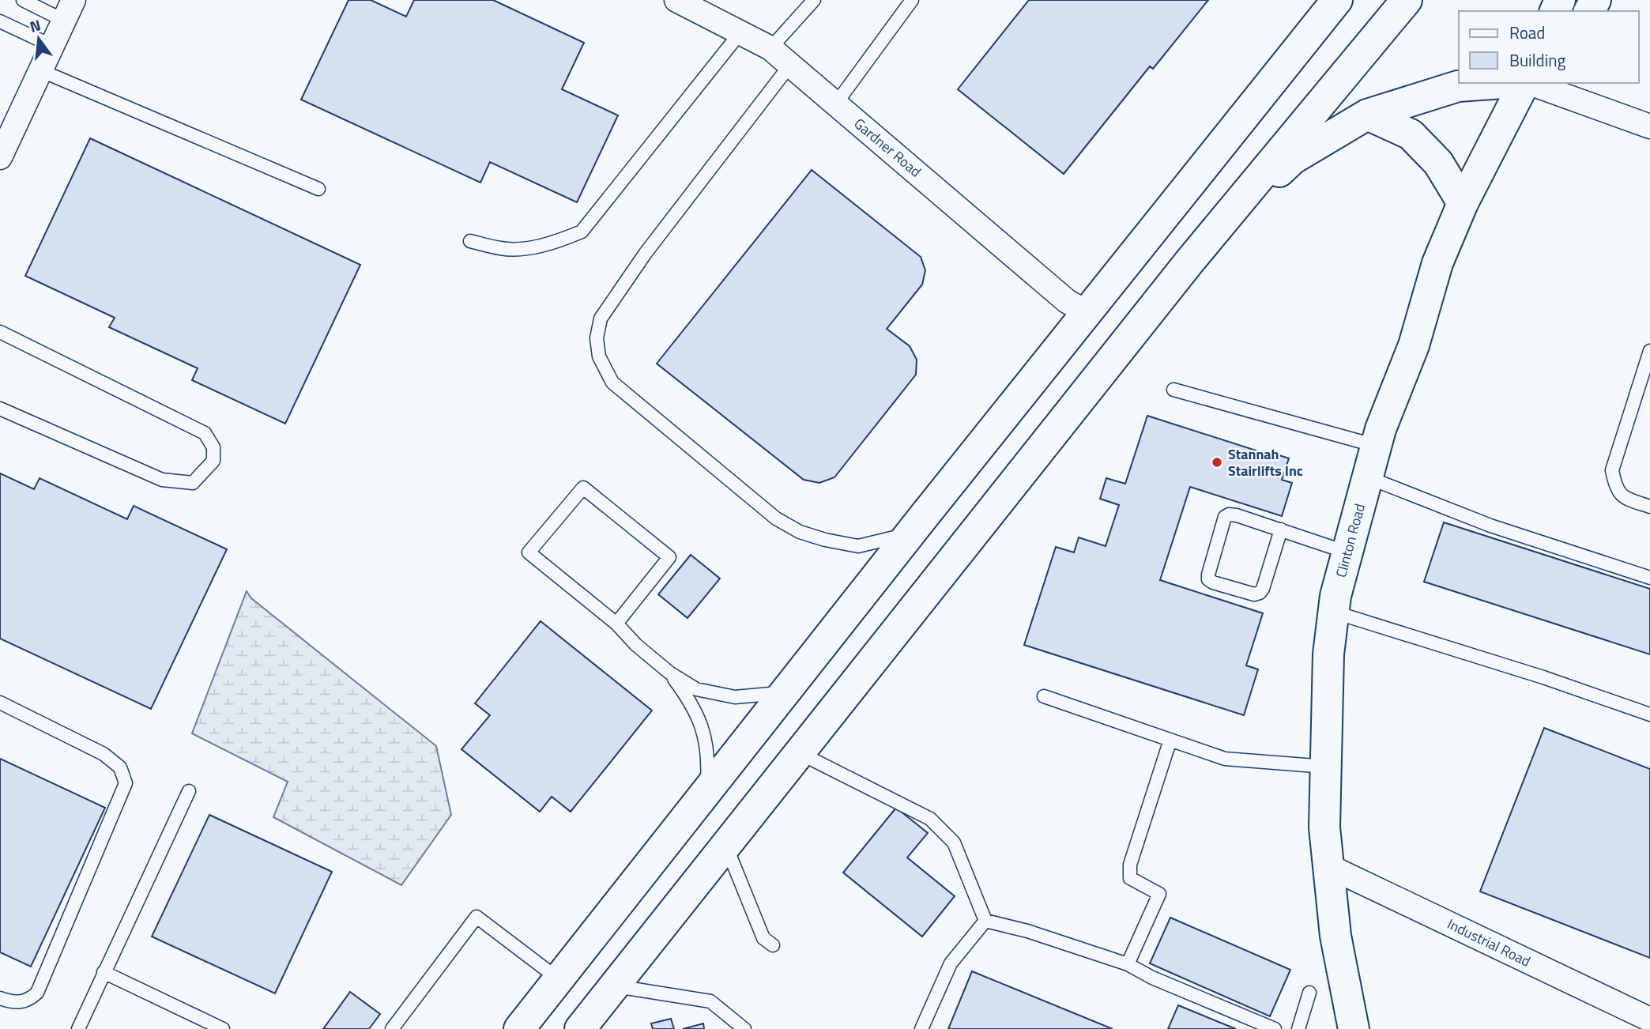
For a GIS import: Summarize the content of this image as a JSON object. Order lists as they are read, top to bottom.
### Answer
{
  "streets": {
    "main road": ["Clinton Road"],
    "street": ["Gardner Road", "Industrial Road"]
  },
  "crossings": [
    ["Clinton Road", "Industrial Road"]
  ],
  "places": ["Stannah Stairlifts Inc"],
  "legend": ["Road", "Building"],
  "north": "top"
}
